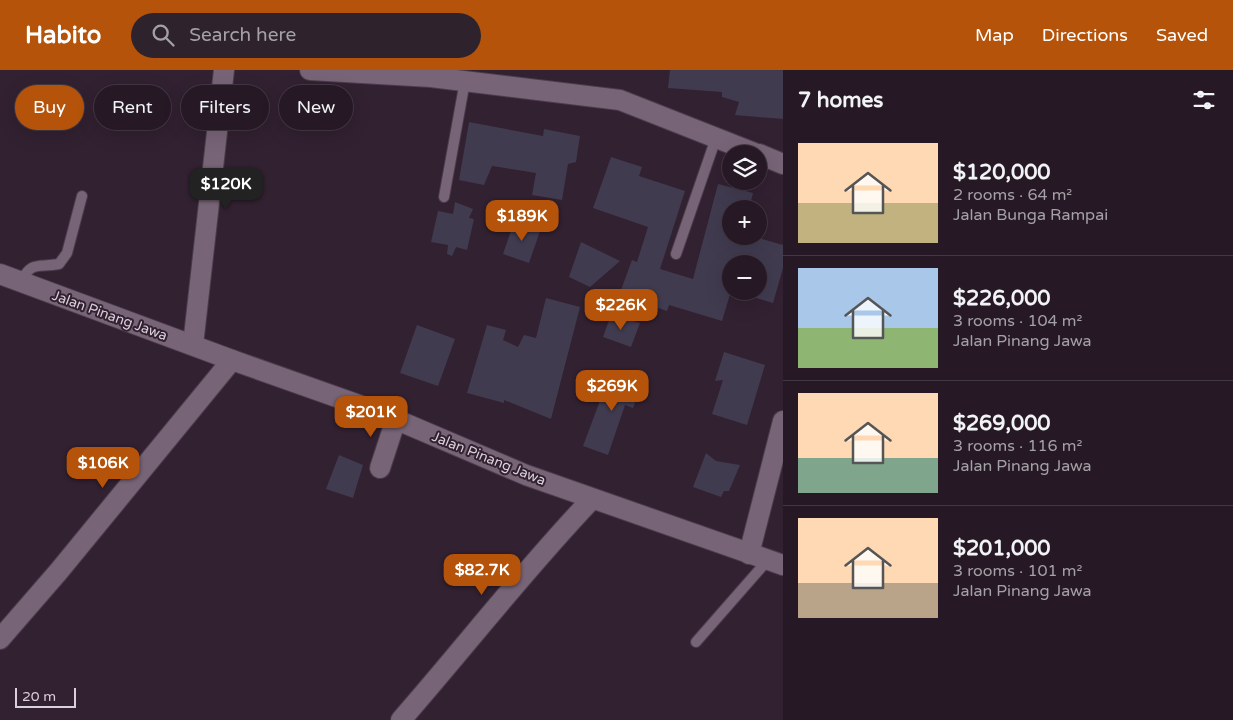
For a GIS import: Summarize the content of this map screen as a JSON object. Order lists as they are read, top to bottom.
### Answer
{
  "streets": {
    "street": ["Jalan Pinang Jawa"]
  },
  "scale_bar": "20 m",
  "page": {
    "header": "Habito",
    "search": "Search here",
    "nav": ["Map", "Directions", "Saved"],
    "heading": "7 homes",
    "chip": [
      "Buy",
      "Rent",
      "Filters",
      "New"
    ],
    "list": [
      {
        "name": "$120,000",
        "note": "2 rooms · 64 m² · Jalan Bunga Rampai"
      },
      {
        "name": "$226,000",
        "note": "3 rooms · 104 m² · Jalan Pinang Jawa"
      },
      {
        "name": "$269,000",
        "note": "3 rooms · 116 m² · Jalan Pinang Jawa"
      },
      {
        "name": "$201,000",
        "note": "3 rooms · 101 m² · Jalan Pinang Jawa"
      }
    ],
    "map_buttons": ["+", "−"],
    "price": [
      "$120K",
      "$189K",
      "$226K",
      "$269K",
      "$201K",
      "$106K",
      "$82.7K"
    ],
    "scale": "20 m"
  }
}
